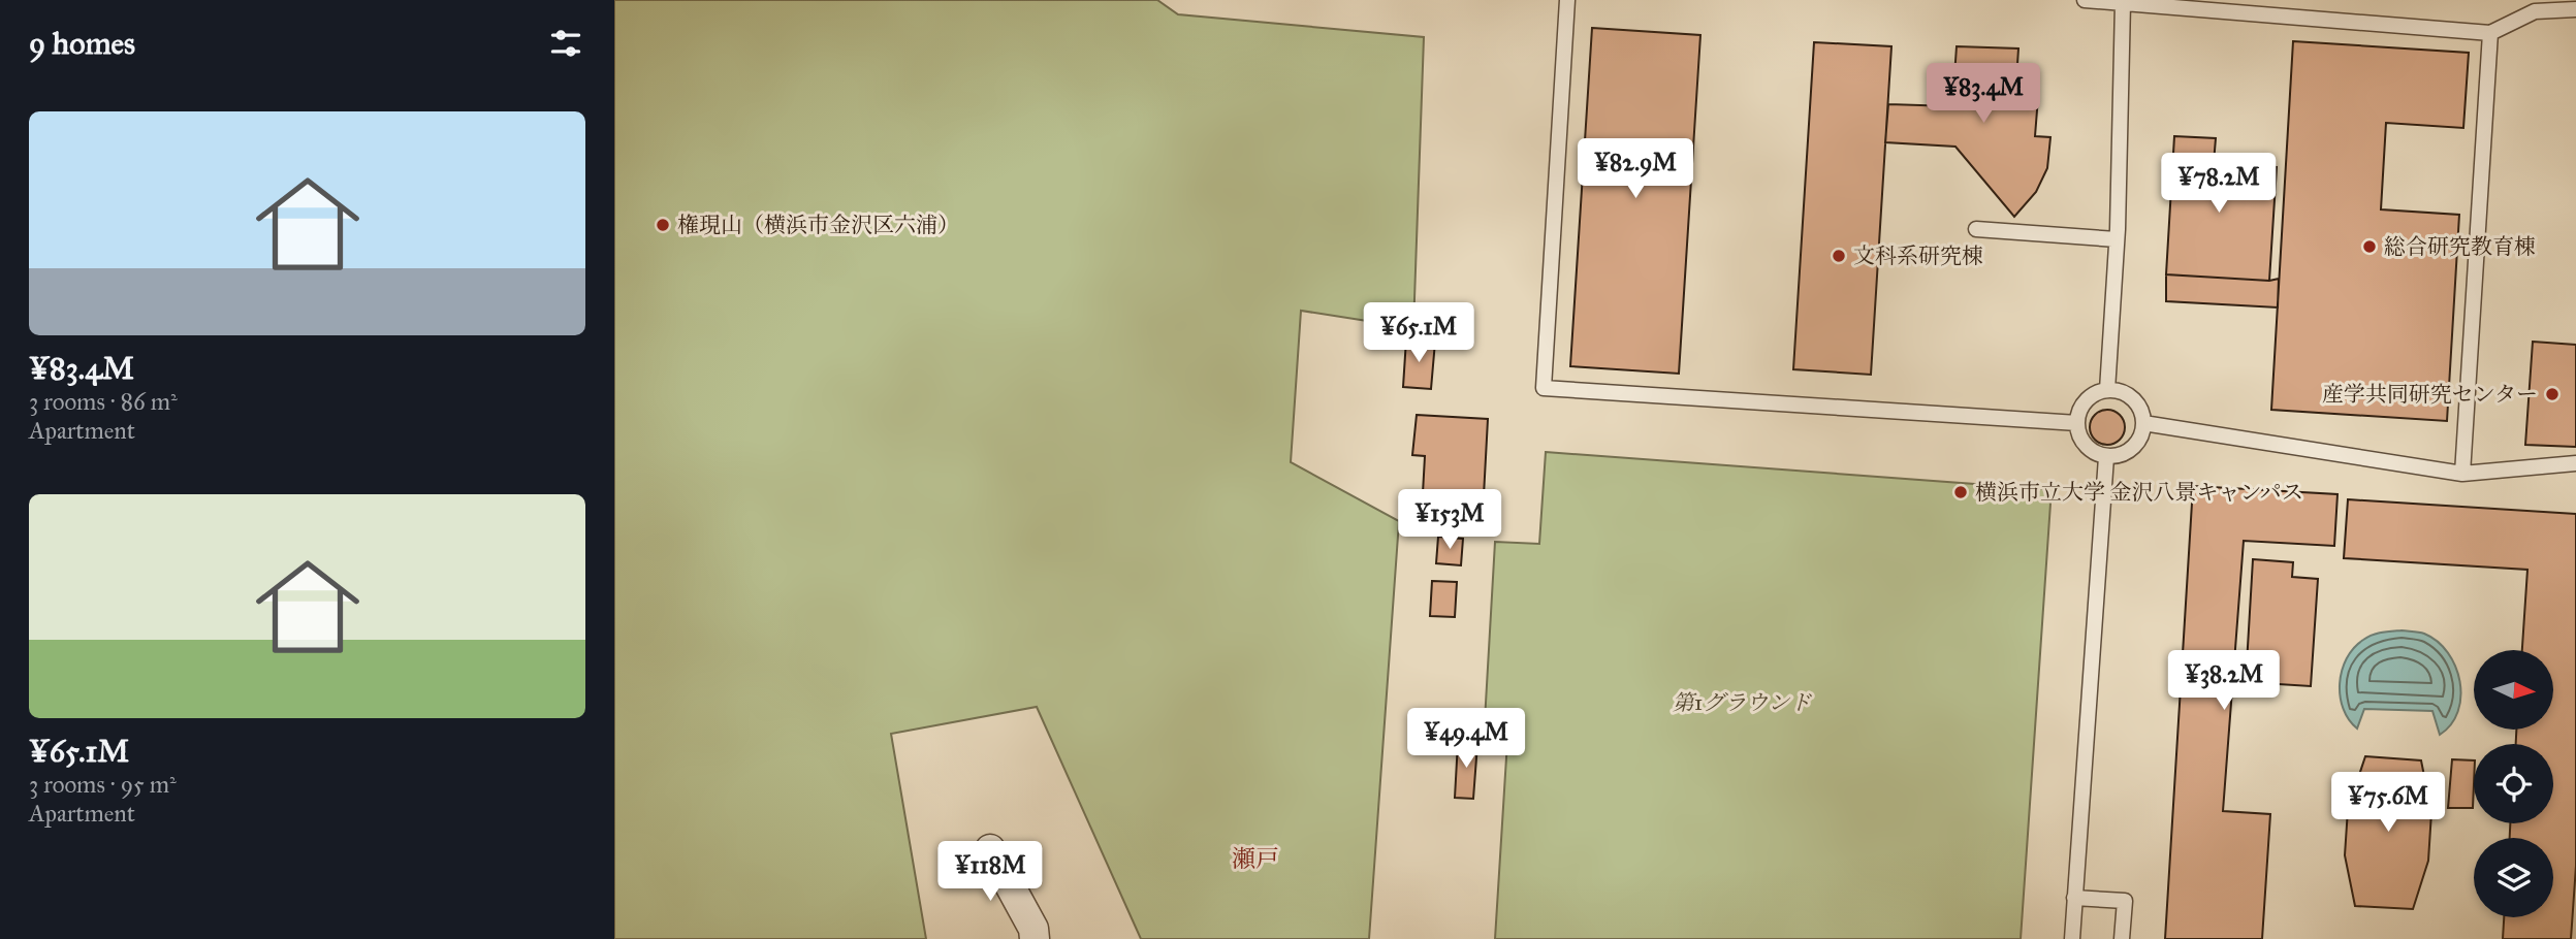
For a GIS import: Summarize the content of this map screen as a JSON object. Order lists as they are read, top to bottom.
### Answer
{
  "districts": ["瀬戸"],
  "parks": ["第1グラウンド"],
  "places": [
    "権現山（横浜市金沢区六浦）",
    "総合研究教育棟",
    "文科系研究棟",
    "産学共同研究センター",
    "横浜市立大学 金沢八景キャンパス"
  ],
  "north": "right",
  "page": {
    "heading": "9 homes",
    "price": [
      "¥83.4M",
      "¥82.9M",
      "¥78.2M",
      "¥65.1M",
      "¥153M",
      "¥38.2M",
      "¥49.4M",
      "¥75.6M",
      "¥118M"
    ],
    "list": [
      {
        "name": "¥83.4M",
        "note": "3 rooms · 86 m² · Apartment"
      },
      {
        "name": "¥65.1M",
        "note": "3 rooms · 95 m² · Apartment"
      }
    ]
  }
}
